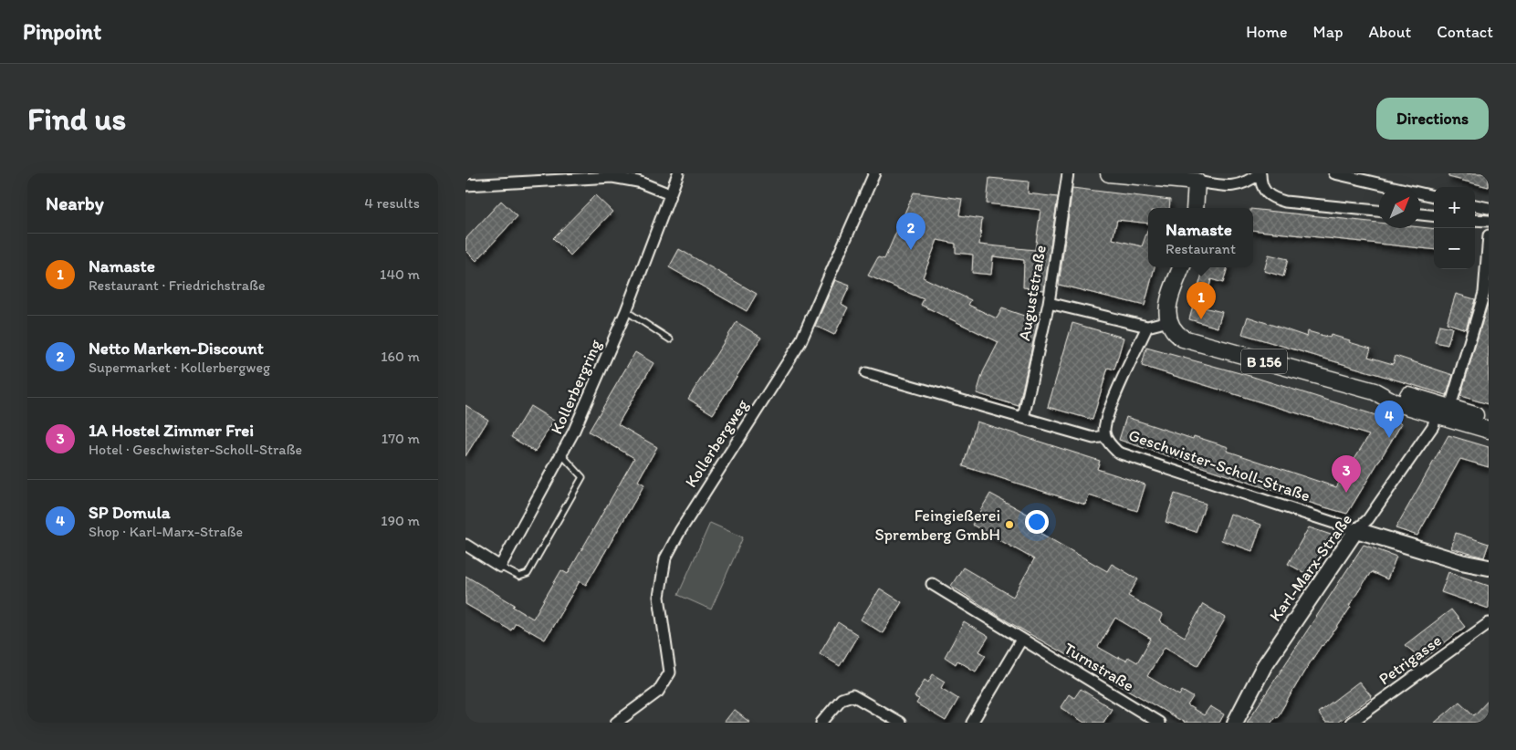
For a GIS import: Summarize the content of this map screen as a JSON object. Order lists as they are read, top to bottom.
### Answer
{
  "streets": {
    "main road": ["B 156", "Geschwister-Scholl-Straße", "Karl-Marx-Straße"],
    "street": [
      "Auguststraße",
      "Kollerbergring",
      "Kollerbergweg",
      "Petrigasse",
      "Turnstraße"
    ]
  },
  "crossings": [
    ["Auguststraße", "Geschwister-Scholl-Straße"],
    ["B 156", "Karl-Marx-Straße"],
    ["Geschwister-Scholl-Straße", "Karl-Marx-Straße"]
  ],
  "places": ["Feingießerei Spremberg GmbH"],
  "north": "top right",
  "page": {
    "header": "Pinpoint",
    "nav": [
      "Home",
      "Map",
      "About",
      "Contact"
    ],
    "buttons": "Directions",
    "title": "Find us",
    "heading": ["Nearby", "4 results"],
    "map_buttons": ["+", "−"],
    "popup": ["Namaste", "Restaurant"],
    "pins": [
      "2",
      "1",
      "4",
      "3"
    ],
    "list": [
      {
        "mark": "1",
        "name": "Namaste",
        "note": "Restaurant · Friedrichstraße",
        "value": "140 m"
      },
      {
        "mark": "2",
        "name": "Netto Marken-Discount",
        "note": "Supermarket · Kollerbergweg",
        "value": "160 m"
      },
      {
        "mark": "3",
        "name": "1A Hostel Zimmer Frei",
        "note": "Hotel · Geschwister-Scholl-Straße",
        "value": "170 m"
      },
      {
        "mark": "4",
        "name": "SP Domula",
        "note": "Shop · Karl-Marx-Straße",
        "value": "190 m"
      }
    ]
  }
}
